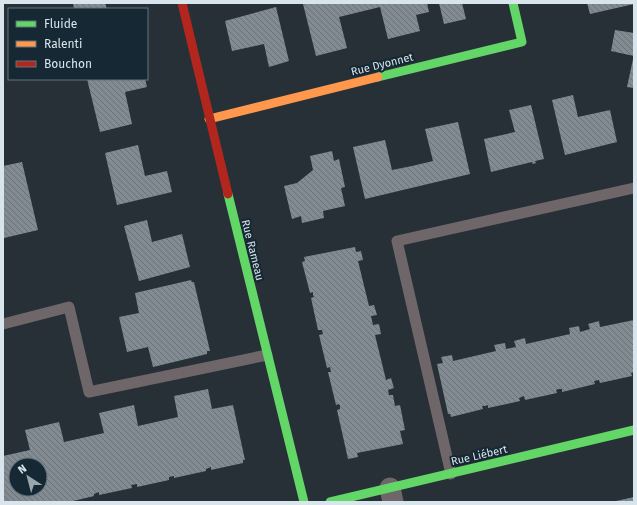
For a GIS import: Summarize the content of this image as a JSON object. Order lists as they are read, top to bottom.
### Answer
{
  "streets": {
    "street": ["Rue Dyonnet", "Rue Rameau", "Rue Liébert"]
  },
  "crossings": [
    ["Rue Dyonnet", "Rue Rameau"]
  ],
  "legend": ["Fluide", "Ralenti", "Bouchon"],
  "north": "top left"
}
